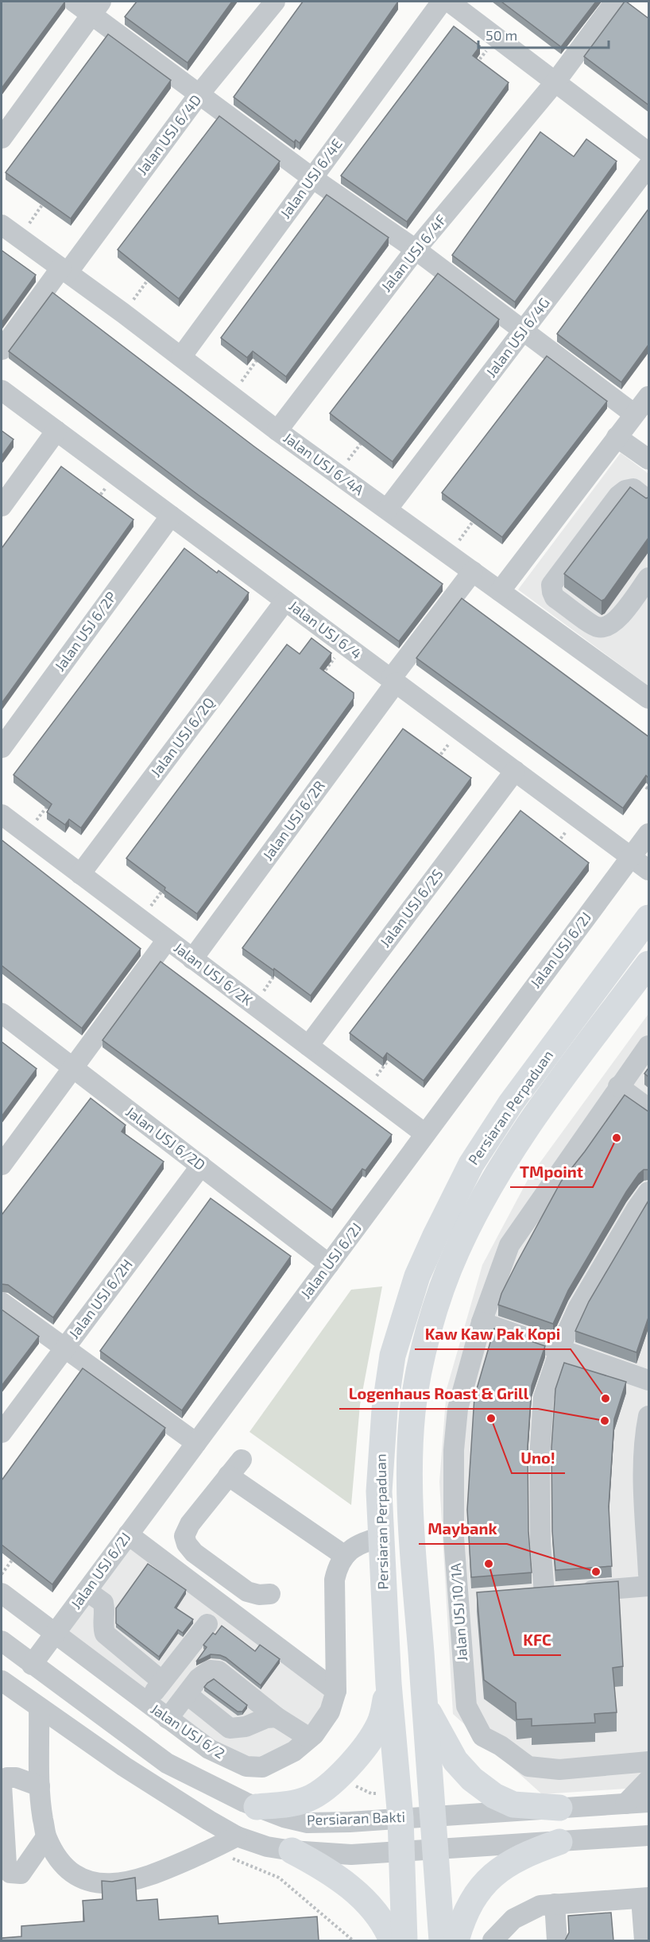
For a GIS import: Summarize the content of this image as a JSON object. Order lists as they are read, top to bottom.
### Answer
{
  "streets": {
    "main road": ["Persiaran Perpaduan"],
    "street": [
      "Jalan USJ 6/4D",
      "Jalan USJ 6/4E",
      "Jalan USJ 6/4F",
      "Jalan USJ 6/4G",
      "Jalan USJ 6/4A",
      "Jalan USJ 6/4",
      "Jalan USJ 6/2P",
      "Jalan USJ 6/2Q",
      "Jalan USJ 6/2R",
      "Jalan USJ 6/2S",
      "Jalan USJ 6/2J",
      "Jalan USJ 6/2K",
      "Jalan USJ 6/2D",
      "Jalan USJ 6/2H",
      "Jalan USJ 10/1A",
      "Jalan USJ 6/2",
      "Persiaran Bakti"
    ]
  },
  "crossings": [
    ["Jalan USJ 6/4D", "Jalan USJ 6/4A"],
    ["Jalan USJ 6/4E", "Jalan USJ 6/4A"],
    ["Jalan USJ 6/4F", "Jalan USJ 6/4A"],
    ["Jalan USJ 6/4G", "Jalan USJ 6/4A"],
    ["Jalan USJ 6/4A", "Jalan USJ 6/2R"],
    ["Jalan USJ 6/4", "Jalan USJ 6/2P"],
    ["Jalan USJ 6/4", "Jalan USJ 6/2Q"],
    ["Jalan USJ 6/4", "Jalan USJ 6/2R"],
    ["Jalan USJ 6/4", "Jalan USJ 6/2S"],
    ["Jalan USJ 6/4", "Jalan USJ 6/2J"],
    ["Jalan USJ 6/2Q", "Jalan USJ 6/2K"],
    ["Jalan USJ 6/2R", "Jalan USJ 6/2K"],
    ["Jalan USJ 6/2S", "Jalan USJ 6/2K"],
    ["Jalan USJ 6/2J", "Jalan USJ 6/2K"],
    ["Jalan USJ 6/2J", "Jalan USJ 6/2D"],
    ["Jalan USJ 6/2J", "Jalan USJ 6/2"],
    ["Jalan USJ 6/2J", "Persiaran Bakti"],
    ["Persiaran Perpaduan", "Jalan USJ 6/2"],
    ["Persiaran Perpaduan", "Persiaran Bakti"],
    ["Jalan USJ 6/2D", "Jalan USJ 6/2H"]
  ],
  "places": [
    "TMpoint",
    "Kaw Kaw Pak Kopi",
    "Uno!",
    "Logenhaus Roast & Grill",
    "KFC",
    "Maybank"
  ],
  "scale_bar": "50 m"
}
